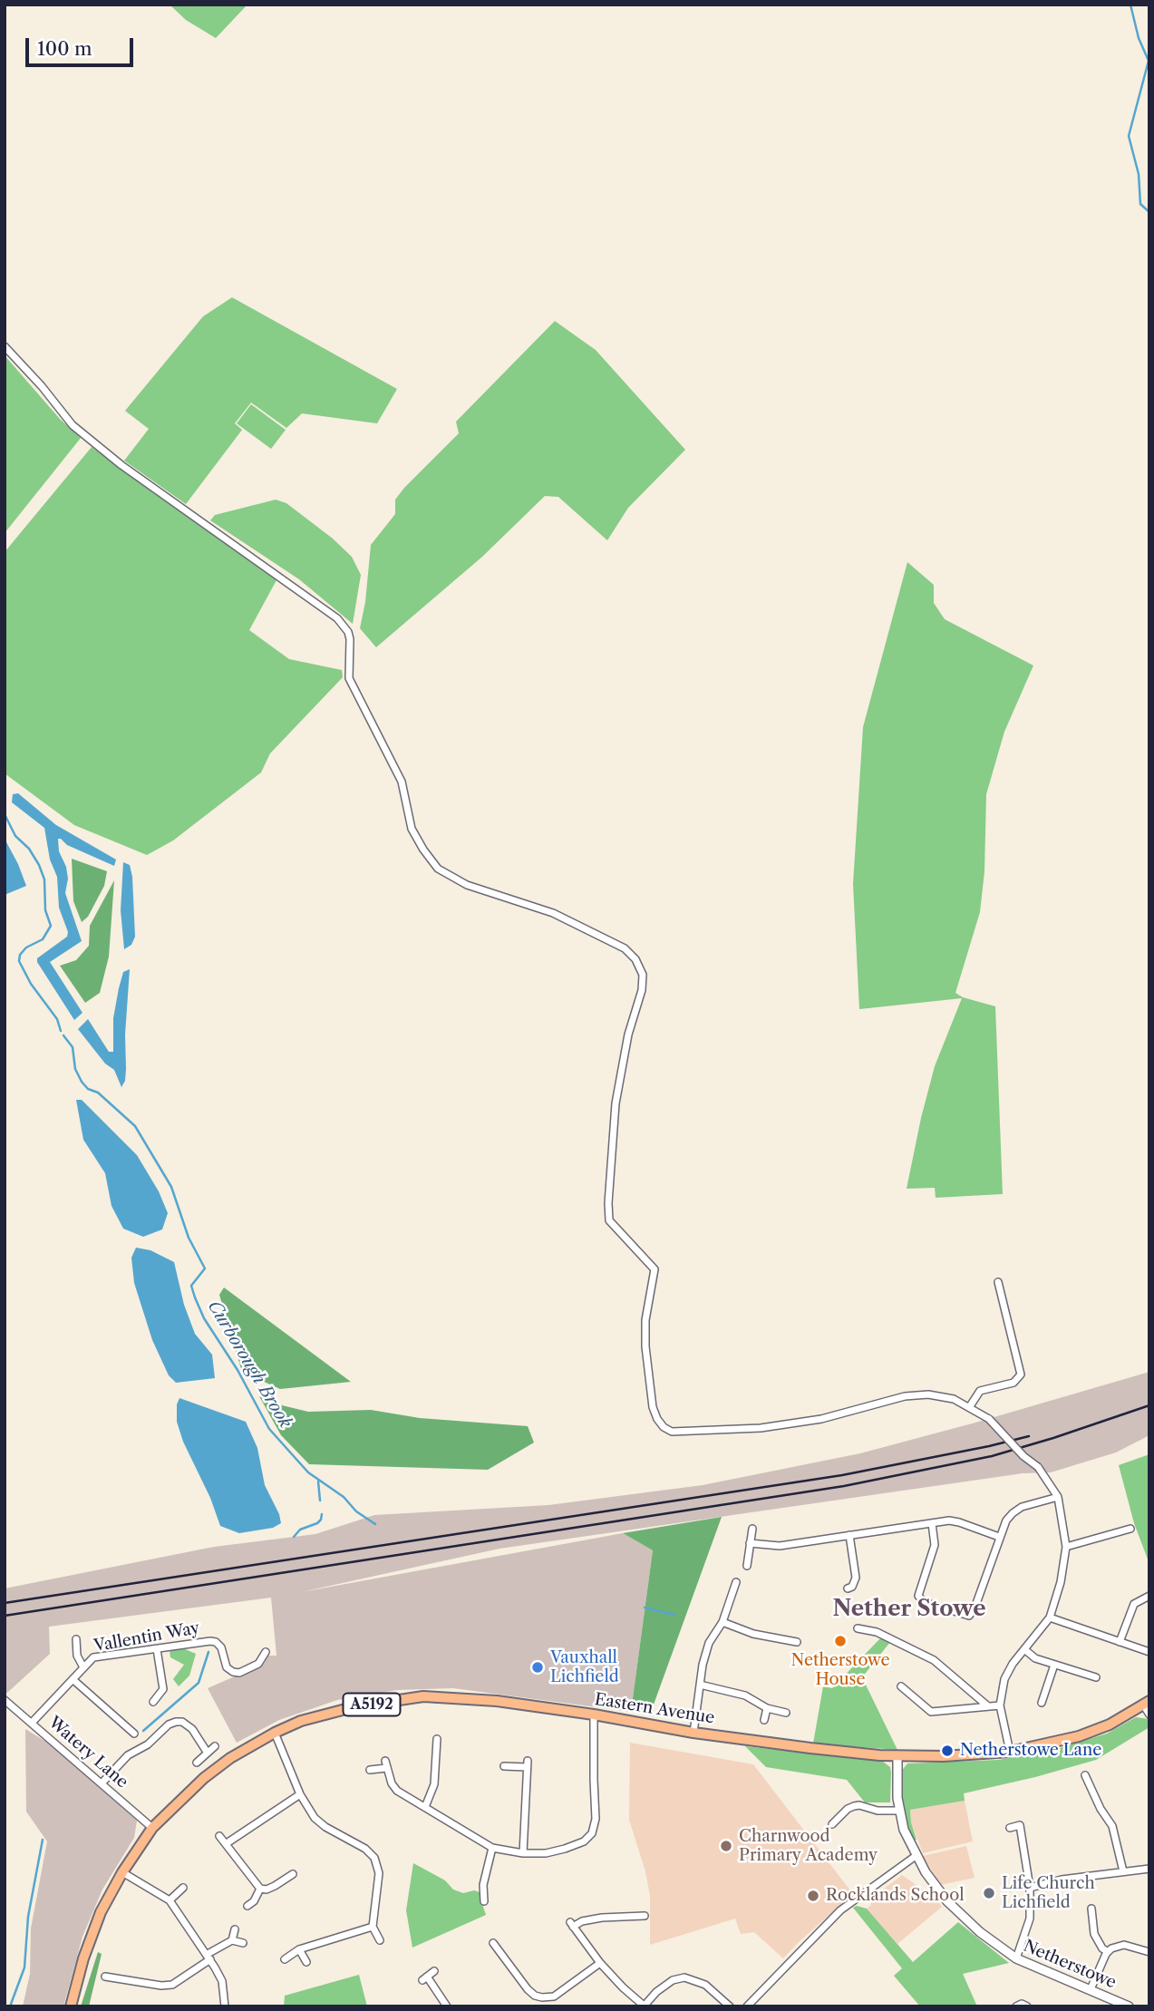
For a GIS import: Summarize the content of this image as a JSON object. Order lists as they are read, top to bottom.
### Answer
{
  "streets": {
    "highway": ["A5192", "Eastern Avenue"],
    "street": ["Vallentin Way", "Watery Lane", "Netherstowe"]
  },
  "crossings": [
    ["Vallentin Way", "Watery Lane"],
    ["Eastern Avenue", "Watery Lane"],
    ["Eastern Avenue", "Netherstowe"]
  ],
  "districts": ["Nether Stowe"],
  "water": ["Curborough Brook"],
  "places": [
    "Netherstowe House",
    "Vauxhall Lichfield",
    "Netherstowe Lane",
    "Charnwood Primary Academy",
    "Life Church Lichfield",
    "Rocklands School"
  ],
  "scale_bar": "100 m"
}
